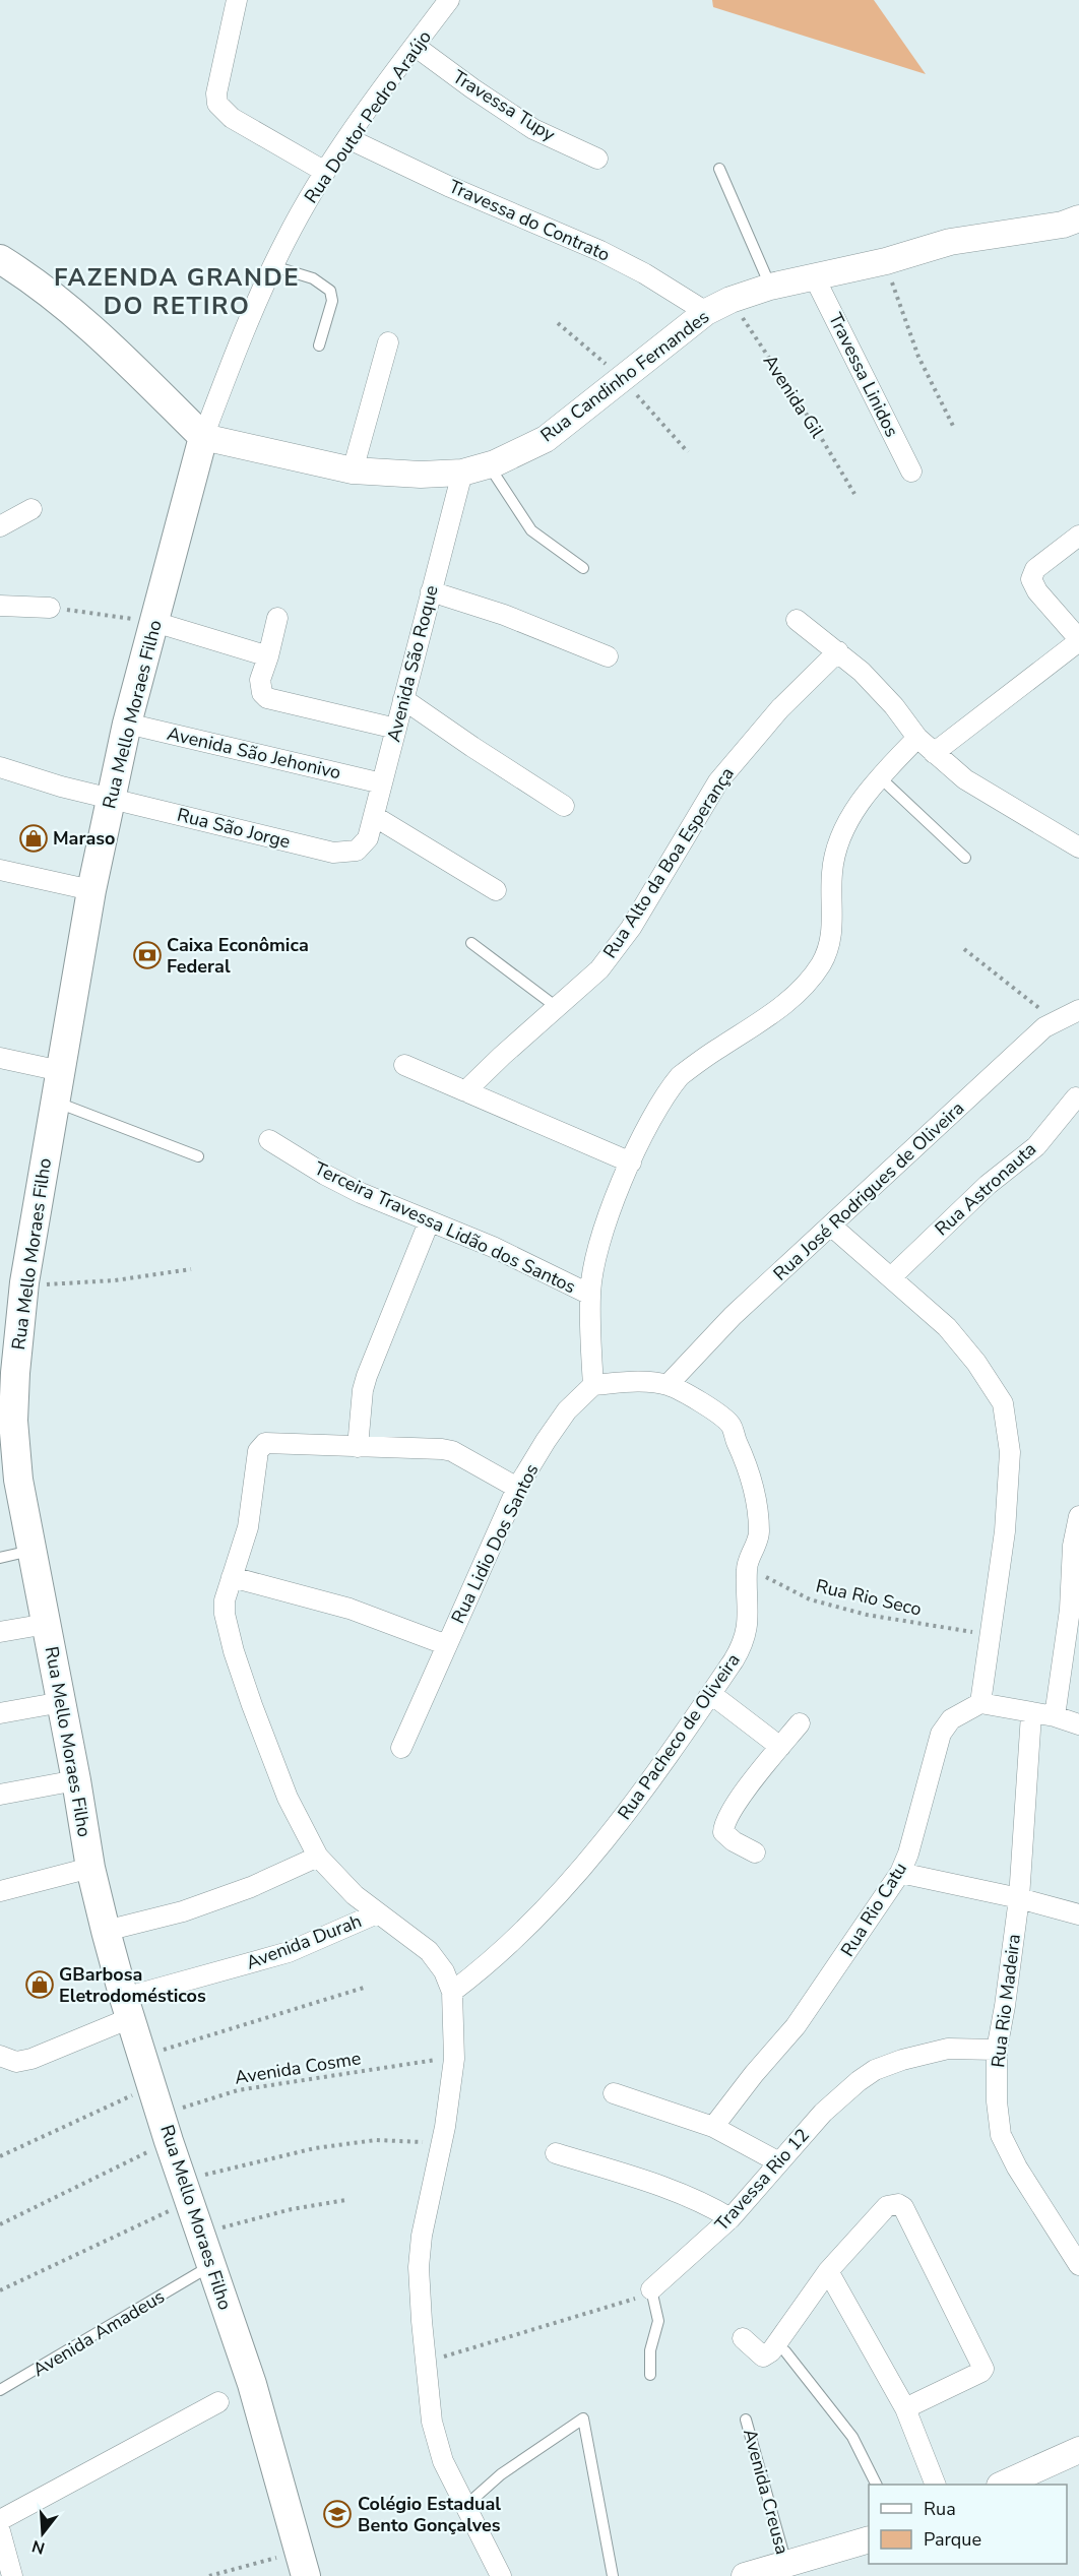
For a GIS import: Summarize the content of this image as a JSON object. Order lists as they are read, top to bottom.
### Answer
{
  "streets": {
    "main road": ["Rua Mello Moraes Filho"],
    "street": [
      "Travessa Tupy",
      "Rua Doutor Pedro Araújo",
      "Travessa do Contrato",
      "Travessa Linidos",
      "Rua Candinho Fernandes",
      "Avenida São Roque",
      "Avenida São Jehonivo",
      "Rua São Jorge",
      "Rua Alto da Boa Esperança",
      "Rua Astronauta",
      "Rua José Rodrigues de Oliveira",
      "Terceira Travessa Lidão dos Santos",
      "Rua Lidio Dos Santos",
      "Rua Pacheco de Oliveira",
      "Rua Rio Catu",
      "Avenida Durah",
      "Rua Rio Madeira",
      "Travessa Rio 12"
    ],
    "lane": ["Avenida Amadeus", "Avenida Creusa"],
    "path": ["Avenida Gil", "Rua Rio Seco", "Avenida Cosme"]
  },
  "crossings": [
    ["Travessa Tupy", "Rua Doutor Pedro Araújo"],
    ["Rua Doutor Pedro Araújo", "Travessa do Contrato"],
    ["Rua Doutor Pedro Araújo", "Rua Candinho Fernandes"],
    ["Rua Doutor Pedro Araújo", "Rua Mello Moraes Filho"],
    ["Travessa do Contrato", "Rua Candinho Fernandes"],
    ["Travessa Linidos", "Rua Candinho Fernandes"],
    ["Rua Candinho Fernandes", "Avenida Gil"],
    ["Rua Candinho Fernandes", "Avenida São Roque"],
    ["Rua Candinho Fernandes", "Rua Mello Moraes Filho"],
    ["Avenida São Roque", "Avenida São Jehonivo"],
    ["Avenida São Roque", "Rua São Jorge"],
    ["Rua Mello Moraes Filho", "Avenida São Jehonivo"],
    ["Rua Mello Moraes Filho", "Rua São Jorge"],
    ["Rua Mello Moraes Filho", "Avenida Durah"],
    ["Rua Mello Moraes Filho", "Avenida Amadeus"],
    ["Rua José Rodrigues de Oliveira", "Rua Pacheco de Oliveira"],
    ["Rua Lidio Dos Santos", "Rua Pacheco de Oliveira"],
    ["Rua Rio Seco", "Rua Pacheco de Oliveira"],
    ["Rua Rio Madeira", "Travessa Rio 12"]
  ],
  "districts": ["FAZENDA GRANDE DO RETIRO"],
  "places": {
    "shop": ["Maraso", "GBarbosa Eletrodomésticos"],
    "bank": ["Caixa Econômica Federal"],
    "school or university": ["Colégio Estadual Bento Gonçalves"]
  },
  "legend": ["Rua", "Parque"],
  "north": "bottom"
}
